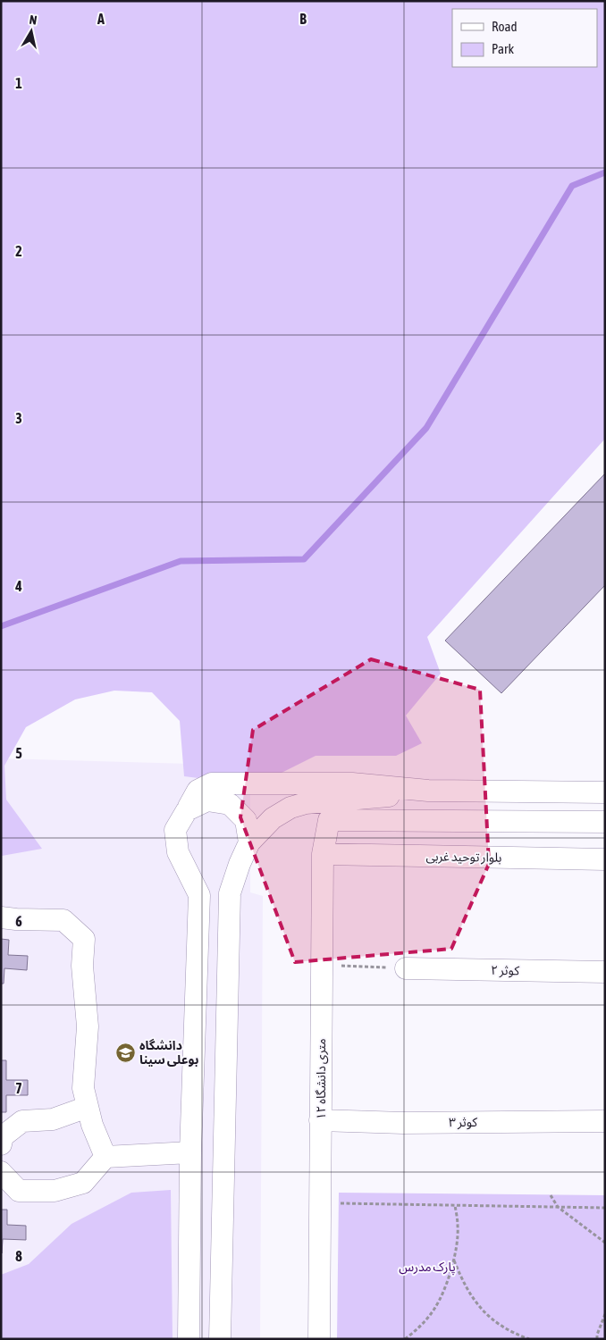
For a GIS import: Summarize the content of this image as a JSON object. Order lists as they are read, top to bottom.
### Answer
{
  "streets": {
    "street": [
      "بلوار توحید غربی",
      "کوثر ۲",
      "۱۲ متری دانشگاه",
      "کوثر ۳"
    ]
  },
  "crossings": [
    ["بلوار توحید غربی", "۱۲ متری دانشگاه"],
    ["۱۲ متری دانشگاه", "کوثر ۳"]
  ],
  "parks": ["پارک مدرس"],
  "places": {
    "school or university": ["دانشگاه بوعلی سینا"]
  },
  "legend": ["Road", "Park"],
  "north": "top",
  "grid": {
    "columns": ["A", "B"],
    "rows": [
      "1",
      "2",
      "3",
      "4",
      "5",
      "6",
      "7",
      "8"
    ]
  }
}
